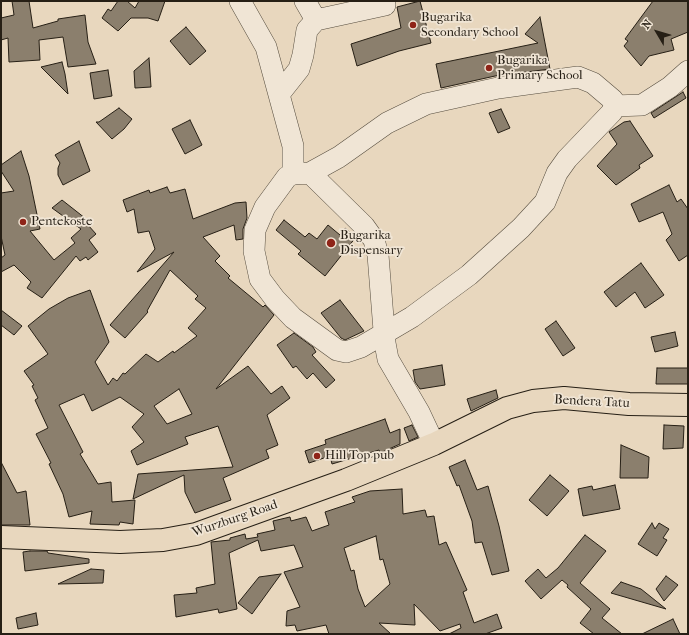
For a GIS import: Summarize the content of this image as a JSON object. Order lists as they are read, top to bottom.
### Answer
{
  "streets": {
    "main road": ["Bendera Tatu", "Wurzburg Road"]
  },
  "crossings": [
    ["Bendera Tatu", "Wurzburg Road"]
  ],
  "places": [
    "Bugarika Secondary School",
    "Bugarika Primary School",
    "Pentekoste",
    "Bugarika Dispensary",
    "Hill Top pub"
  ],
  "north": "top left"
}
